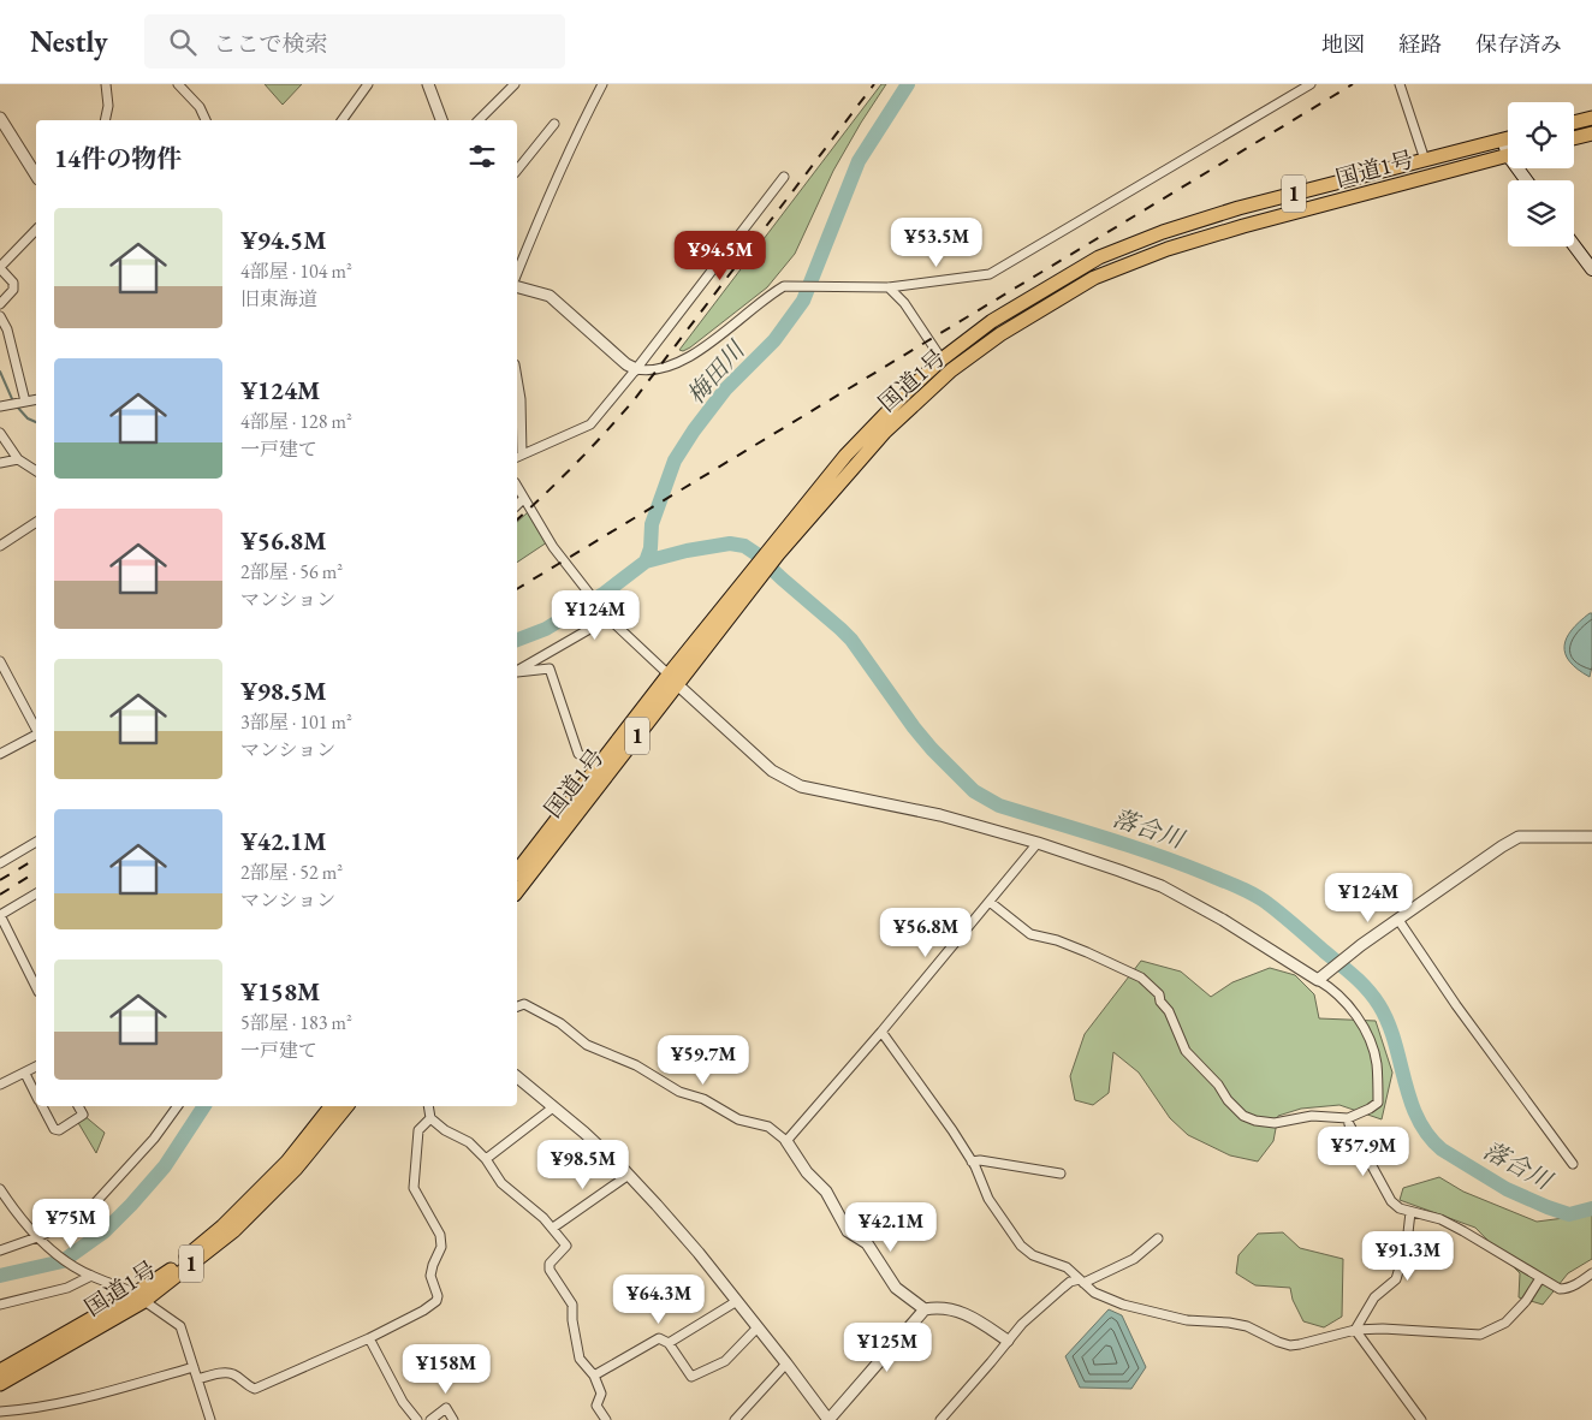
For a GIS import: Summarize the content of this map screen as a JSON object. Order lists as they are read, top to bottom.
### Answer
{
  "streets": {
    "highway": ["国道1号", "1"]
  },
  "water": ["梅田川", "落合川"],
  "page": {
    "header": "Nestly",
    "search": "ここで検索",
    "nav": ["地図", "経路", "保存済み"],
    "heading": "14件の物件",
    "list": [
      {
        "name": "¥94.5M",
        "note": "4部屋 · 104 m² · 旧東海道"
      },
      {
        "name": "¥124M",
        "note": "4部屋 · 128 m² · 一戸建て"
      },
      {
        "name": "¥56.8M",
        "note": "2部屋 · 56 m² · マンション"
      },
      {
        "name": "¥98.5M",
        "note": "3部屋 · 101 m² · マンション"
      },
      {
        "name": "¥42.1M",
        "note": "2部屋 · 52 m² · マンション"
      },
      {
        "name": "¥158M",
        "note": "5部屋 · 183 m² · 一戸建て"
      }
    ],
    "price": [
      "¥53.5M",
      "¥94.5M",
      "¥124M",
      "¥124M",
      "¥56.8M",
      "¥59.7M",
      "¥57.9M",
      "¥98.5M",
      "¥75M",
      "¥42.1M",
      "¥91.3M",
      "¥64.3M",
      "¥125M",
      "¥158M"
    ]
  }
}
